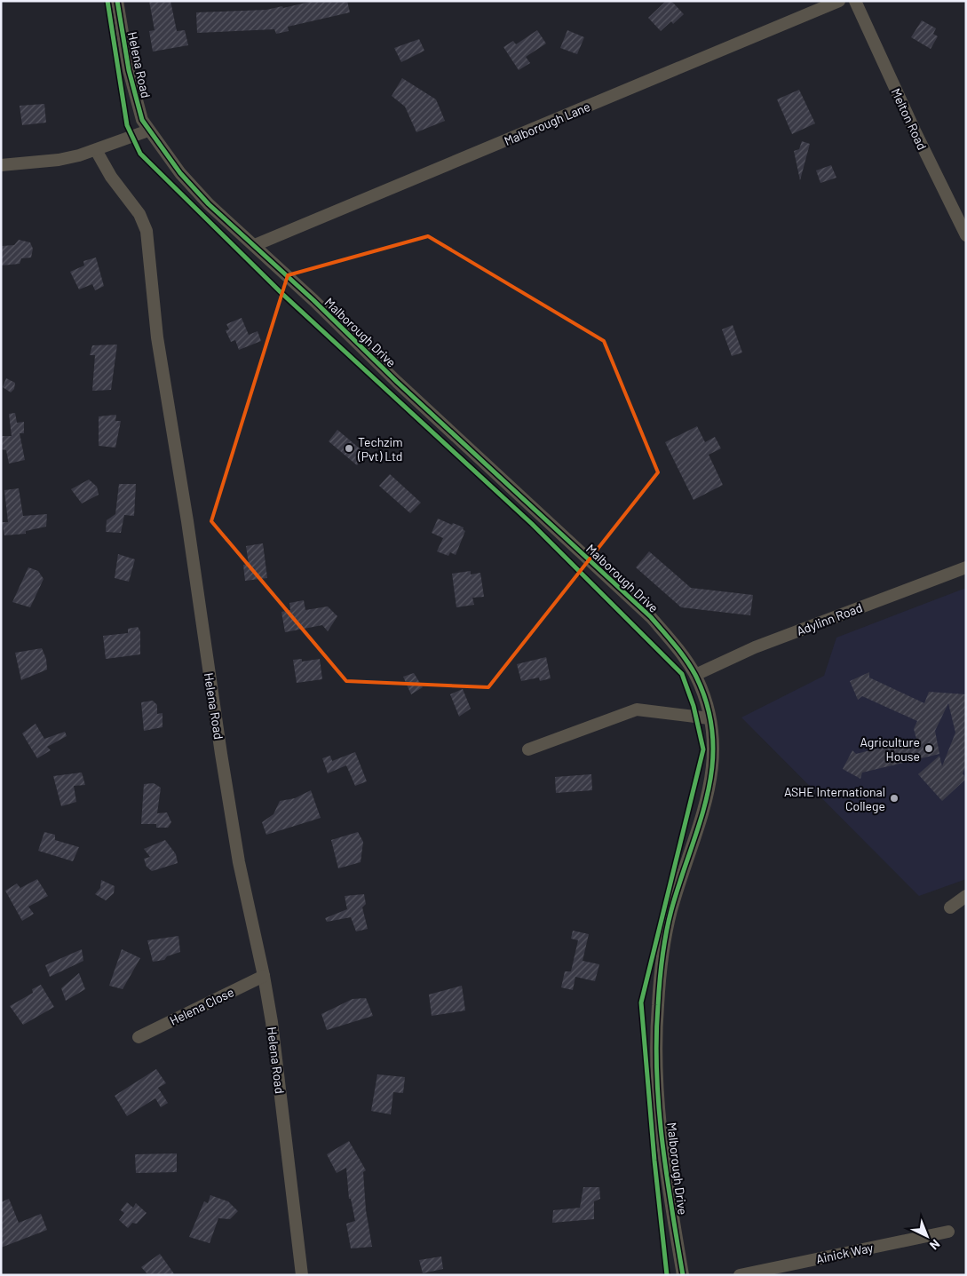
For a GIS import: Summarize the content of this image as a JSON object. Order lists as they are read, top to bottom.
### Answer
{
  "streets": {
    "street": [
      "Helena Road",
      "Melton Road",
      "Malborough Lane",
      "Malborough Drive",
      "Adylinn Road",
      "Helena Close",
      "Ainick Way"
    ]
  },
  "crossings": [
    ["Helena Road", "Malborough Drive"],
    ["Helena Road", "Helena Close"],
    ["Malborough Lane", "Malborough Drive"],
    ["Malborough Drive", "Adylinn Road"]
  ],
  "places": ["Techzim (Pvt) Ltd", "Agriculture House", "ASHE International College"],
  "north": "bottom right"
}
